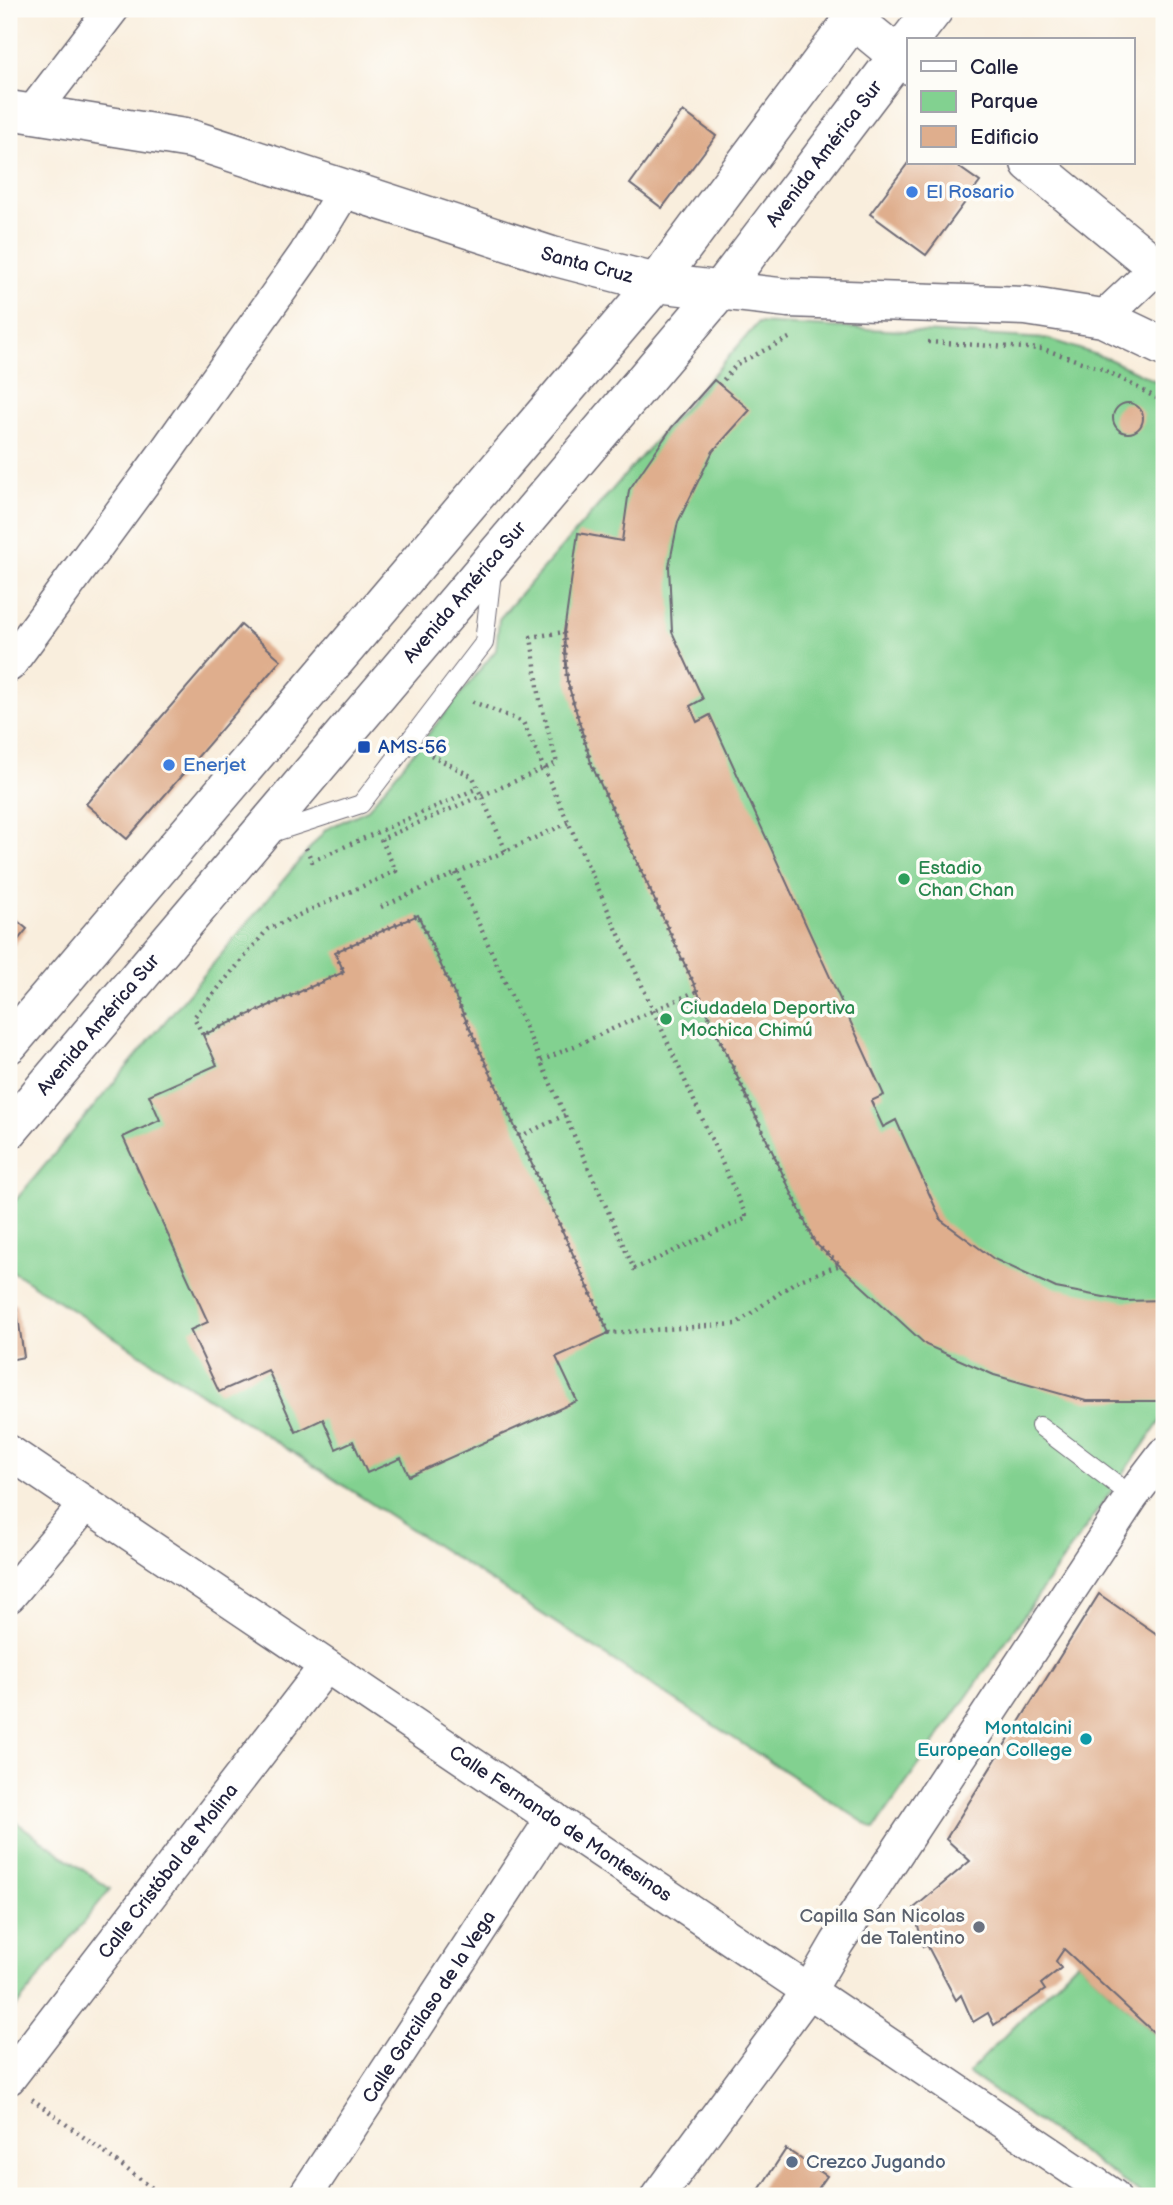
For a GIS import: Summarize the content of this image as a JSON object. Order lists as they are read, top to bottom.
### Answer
{
  "streets": {
    "main road": ["Avenida América Sur", "Santa Cruz"],
    "street": ["Calle Fernando de Montesinos", "Calle Cristóbal de Molina", "Calle Garcilaso de la Vega"]
  },
  "crossings": [
    ["Avenida América Sur", "Santa Cruz"],
    ["Calle Fernando de Montesinos", "Calle Cristóbal de Molina"],
    ["Calle Fernando de Montesinos", "Calle Garcilaso de la Vega"]
  ],
  "places": {
    "other": [
      "El Rosario",
      "Enerjet",
      "Estadio Chan Chan",
      "Ciudadela Deportiva Mochica Chimú",
      "Montalcini European College",
      "Capilla San Nicolas de Talentino",
      "Crezco Jugando"
    ],
    "transit": ["AMS-56"]
  },
  "legend": ["Calle", "Parque", "Edificio"]
}
